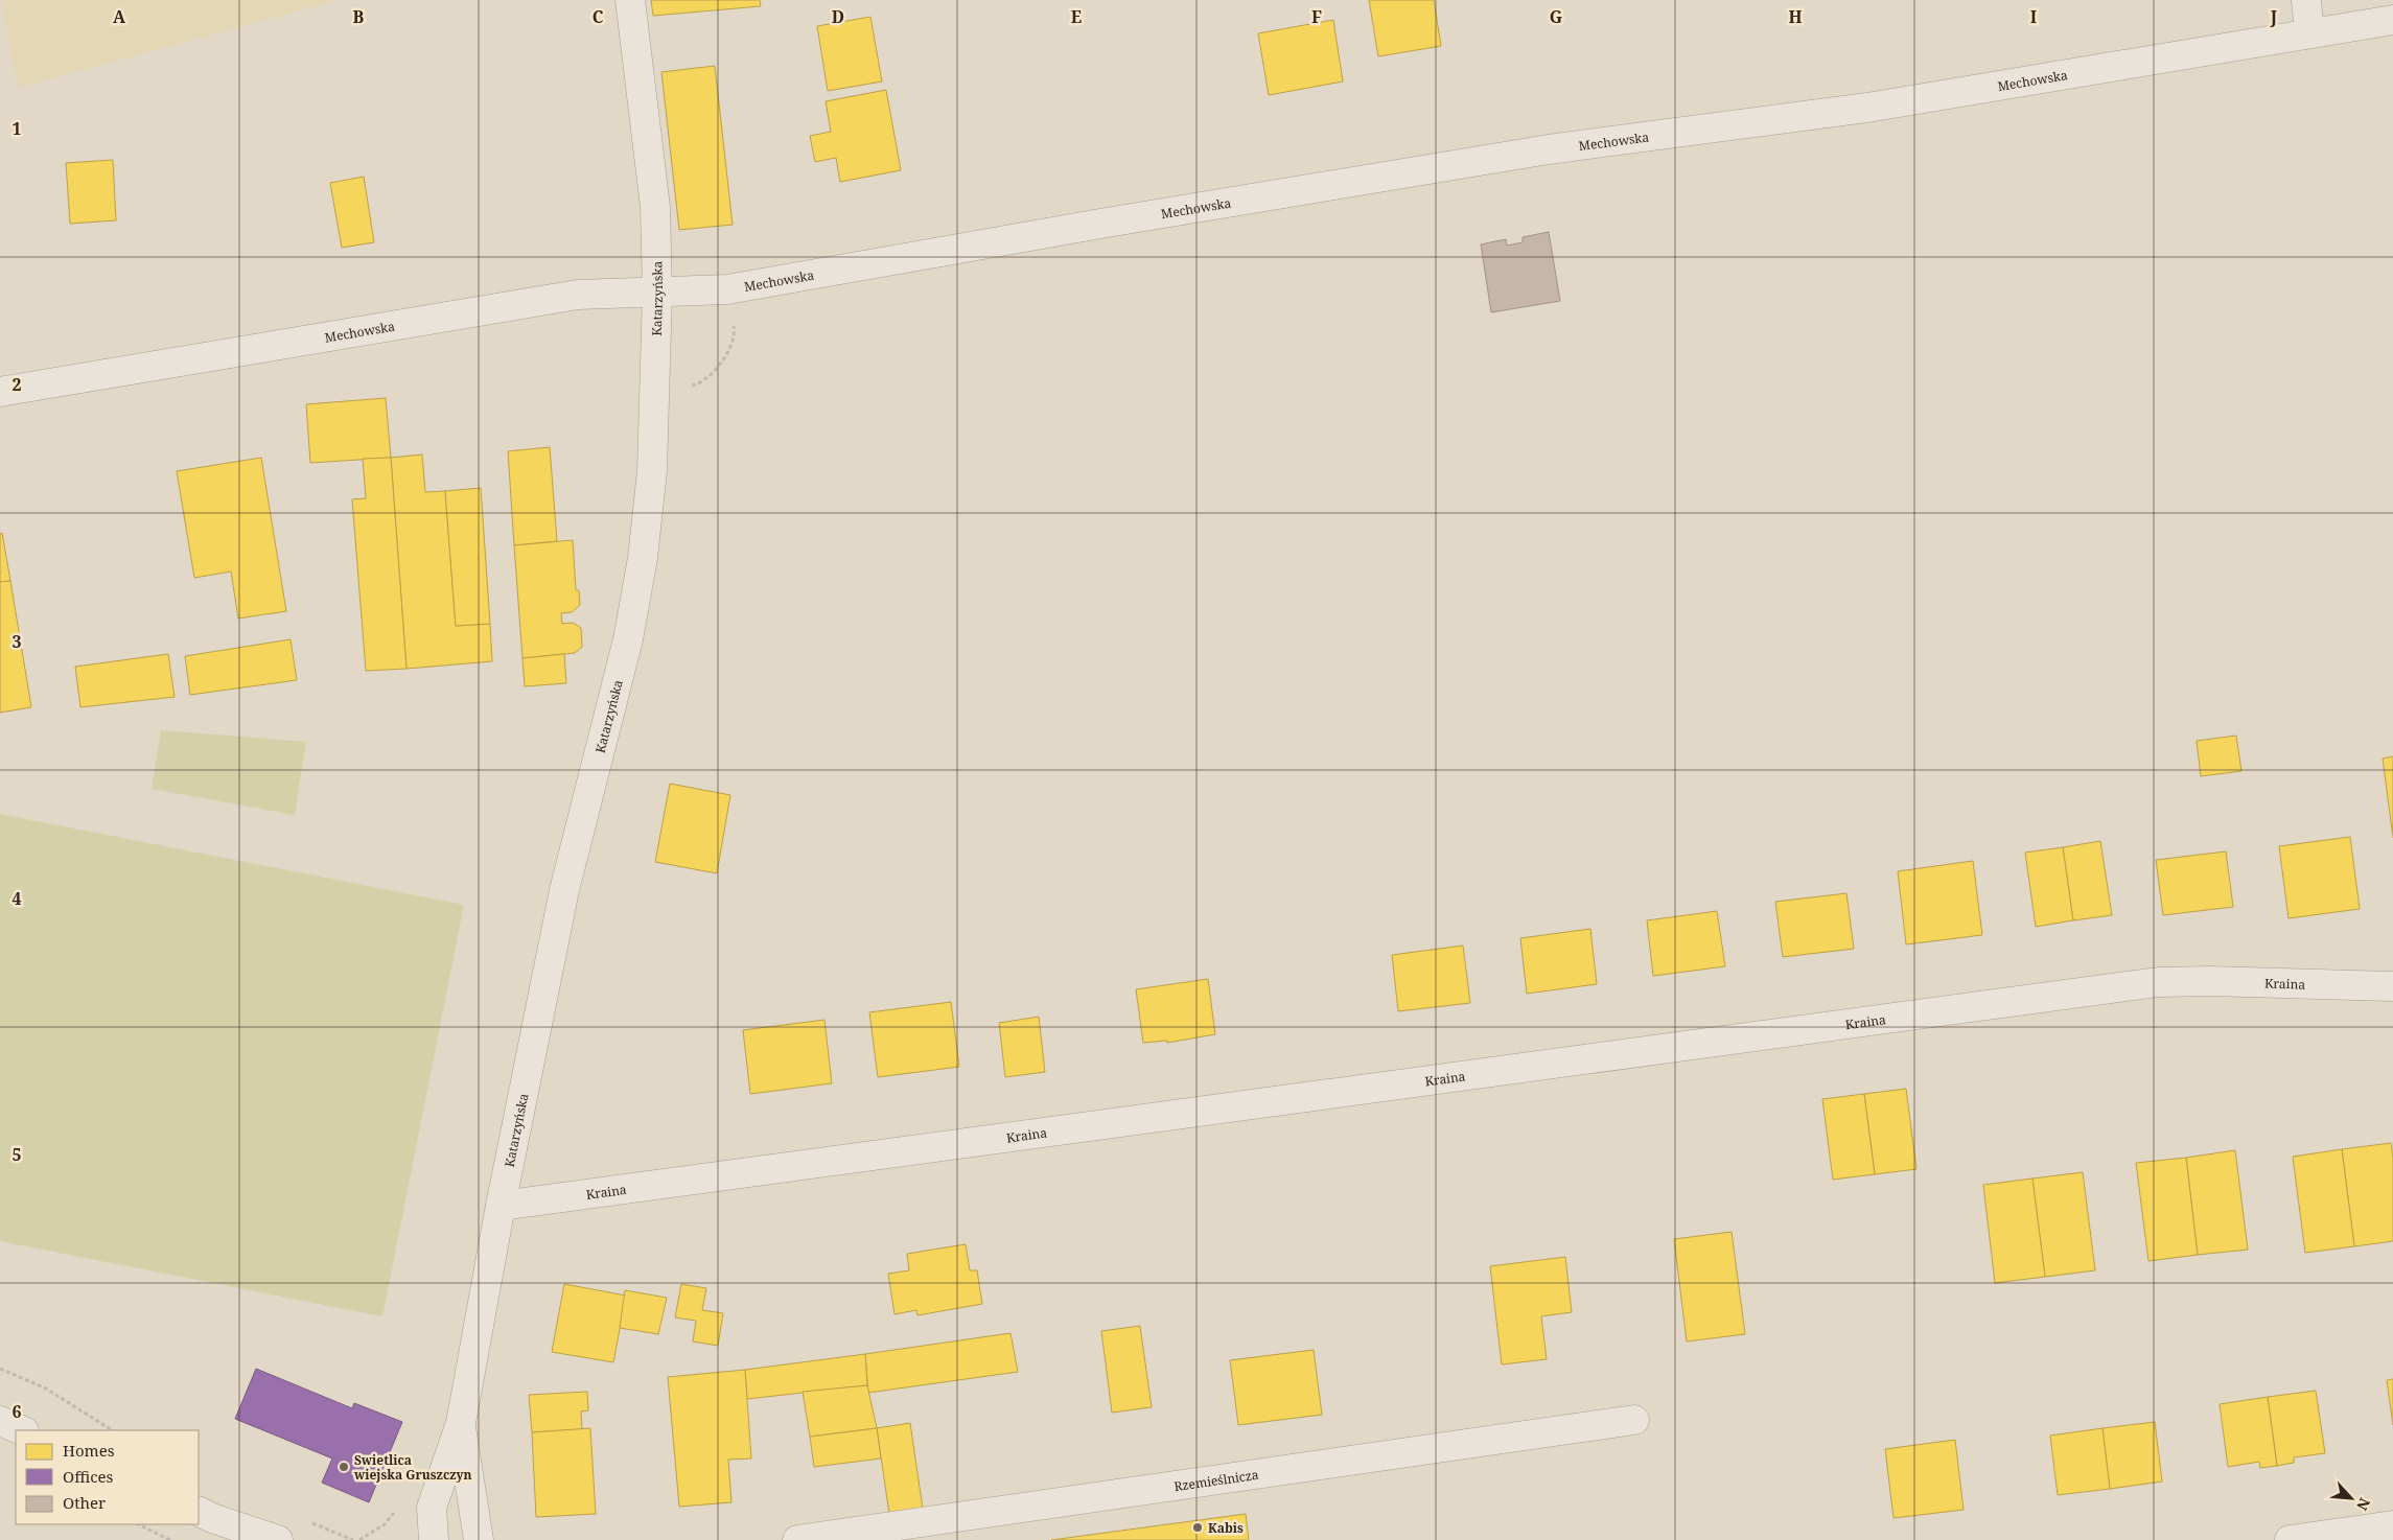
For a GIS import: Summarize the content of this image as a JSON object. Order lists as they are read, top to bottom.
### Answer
{
  "streets": {
    "street": [
      "Mechowska",
      "Katarzyńska",
      "Kraina",
      "Rzemieślnicza"
    ]
  },
  "crossings": [
    ["Mechowska", "Katarzyńska"],
    ["Katarzyńska", "Kraina"]
  ],
  "places": ["Swietlica wiejska Gruszczyn", "Kabis"],
  "legend": ["Homes", "Offices", "Other"],
  "north": "bottom right",
  "grid": {
    "columns": [
      "A",
      "B",
      "C",
      "D",
      "E",
      "F",
      "G",
      "H",
      "I",
      "J"
    ],
    "rows": [
      "1",
      "2",
      "3",
      "4",
      "5",
      "6"
    ]
  }
}
